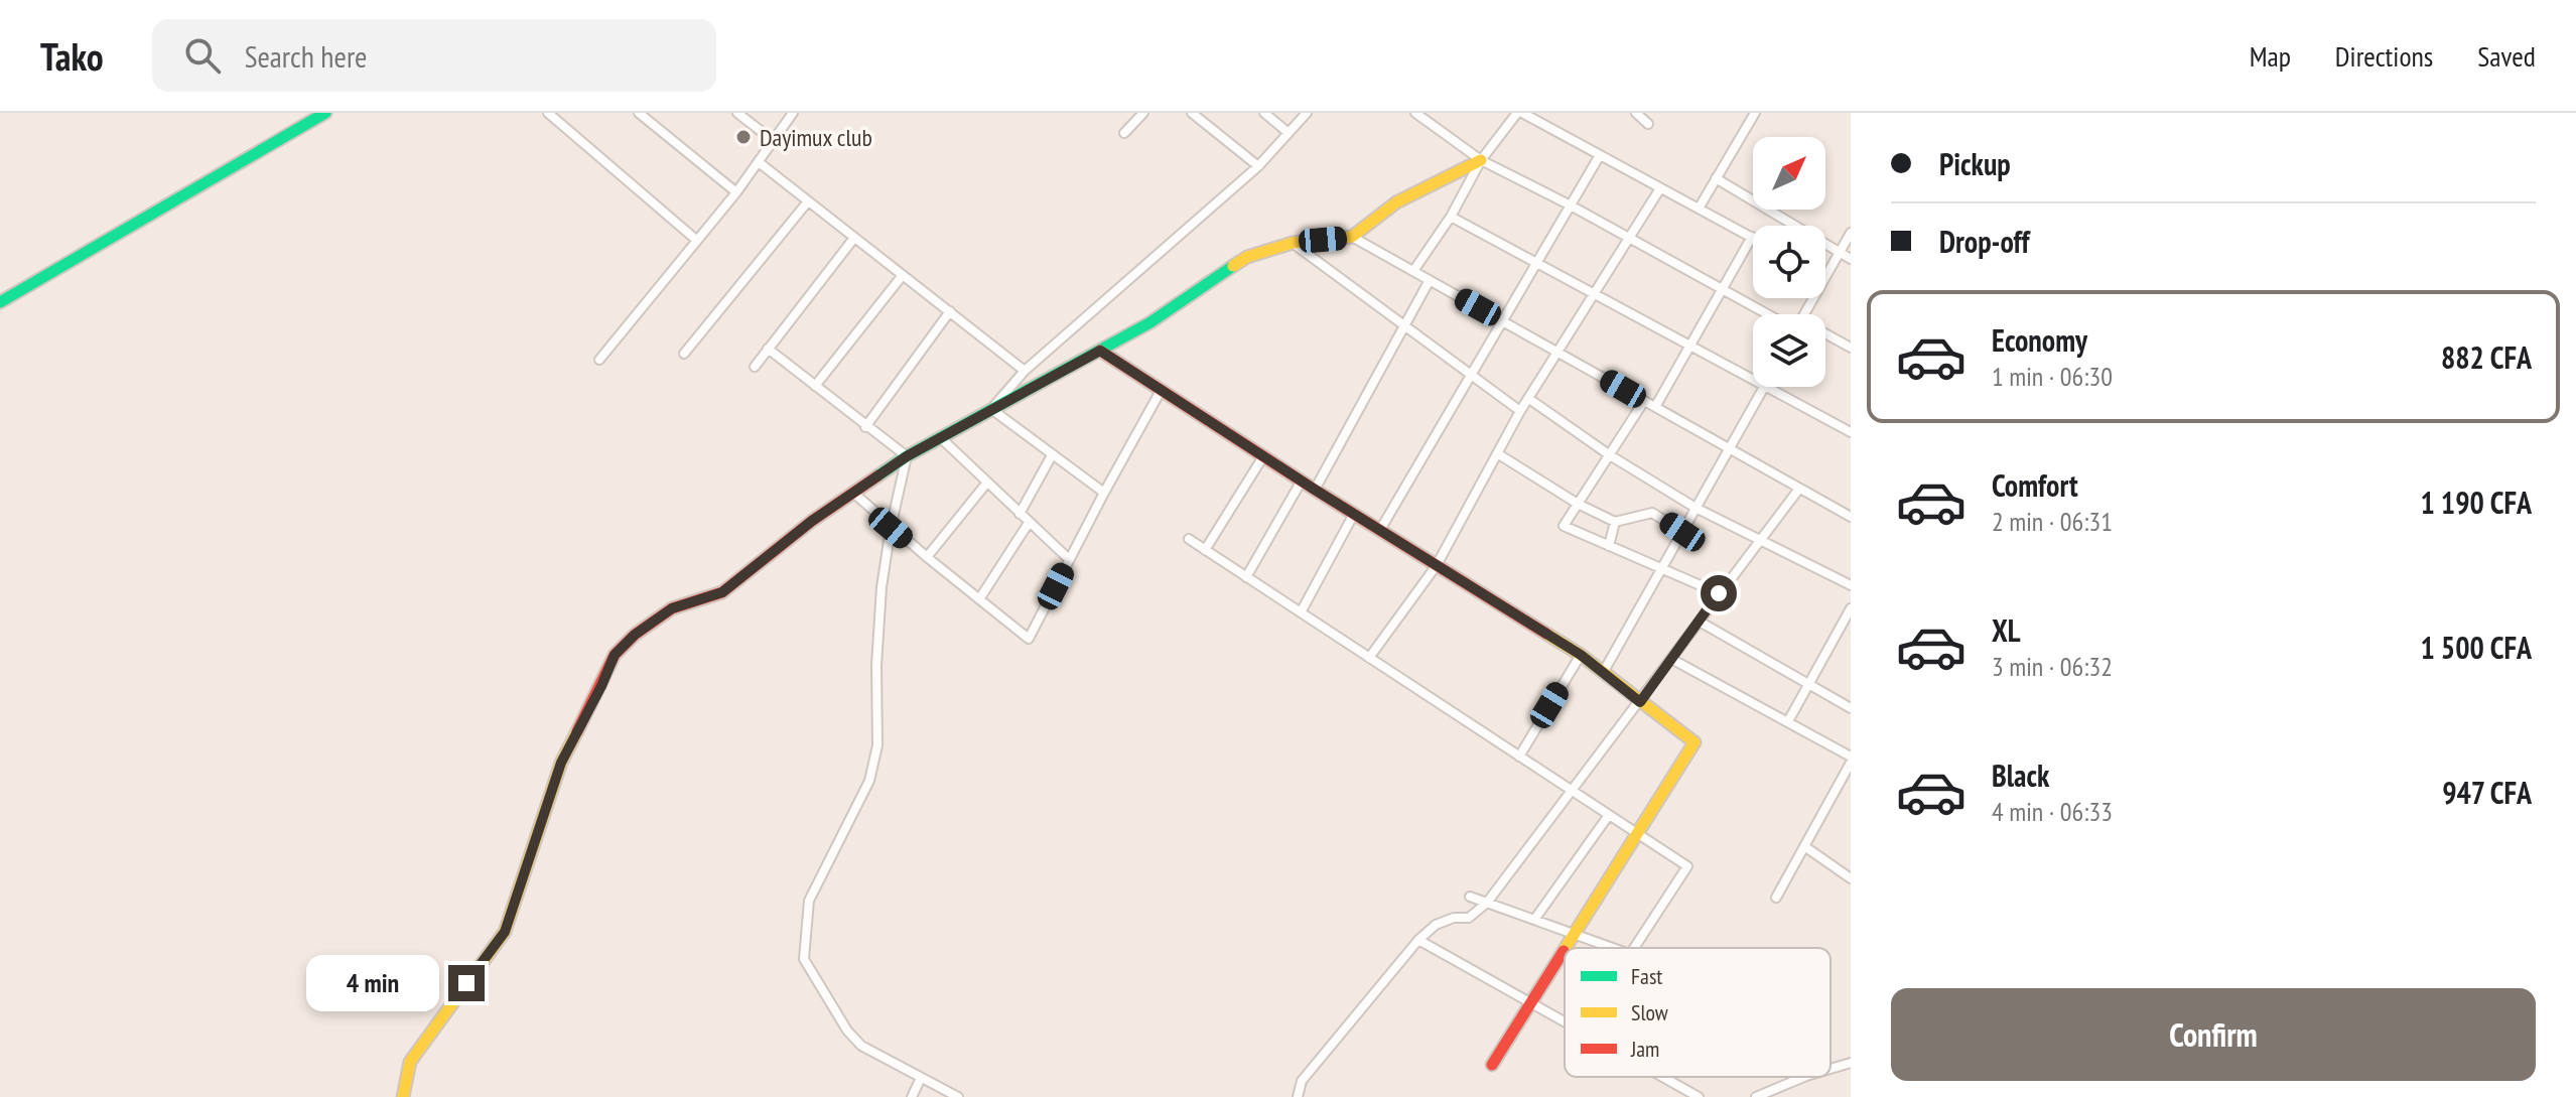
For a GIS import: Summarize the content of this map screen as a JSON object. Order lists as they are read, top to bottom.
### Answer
{
  "places": ["Dayimux club"],
  "legend": ["Fast", "Slow", "Jam"],
  "north": "top right",
  "page": {
    "header": "Tako",
    "search": "Search here",
    "nav": ["Map", "Directions", "Saved"],
    "banner": ["Pickup", "Drop-off"],
    "list": [
      {
        "name": "Economy",
        "note": "1 min · 06:30",
        "value": "882 CFA"
      },
      {
        "name": "Comfort",
        "note": "2 min · 06:31",
        "value": "1 190 CFA"
      },
      {
        "name": "XL",
        "note": "3 min · 06:32",
        "value": "1 500 CFA"
      },
      {
        "name": "Black",
        "note": "4 min · 06:33",
        "value": "947 CFA"
      }
    ],
    "bubble": "4 min",
    "buttons": "Confirm"
  }
}
